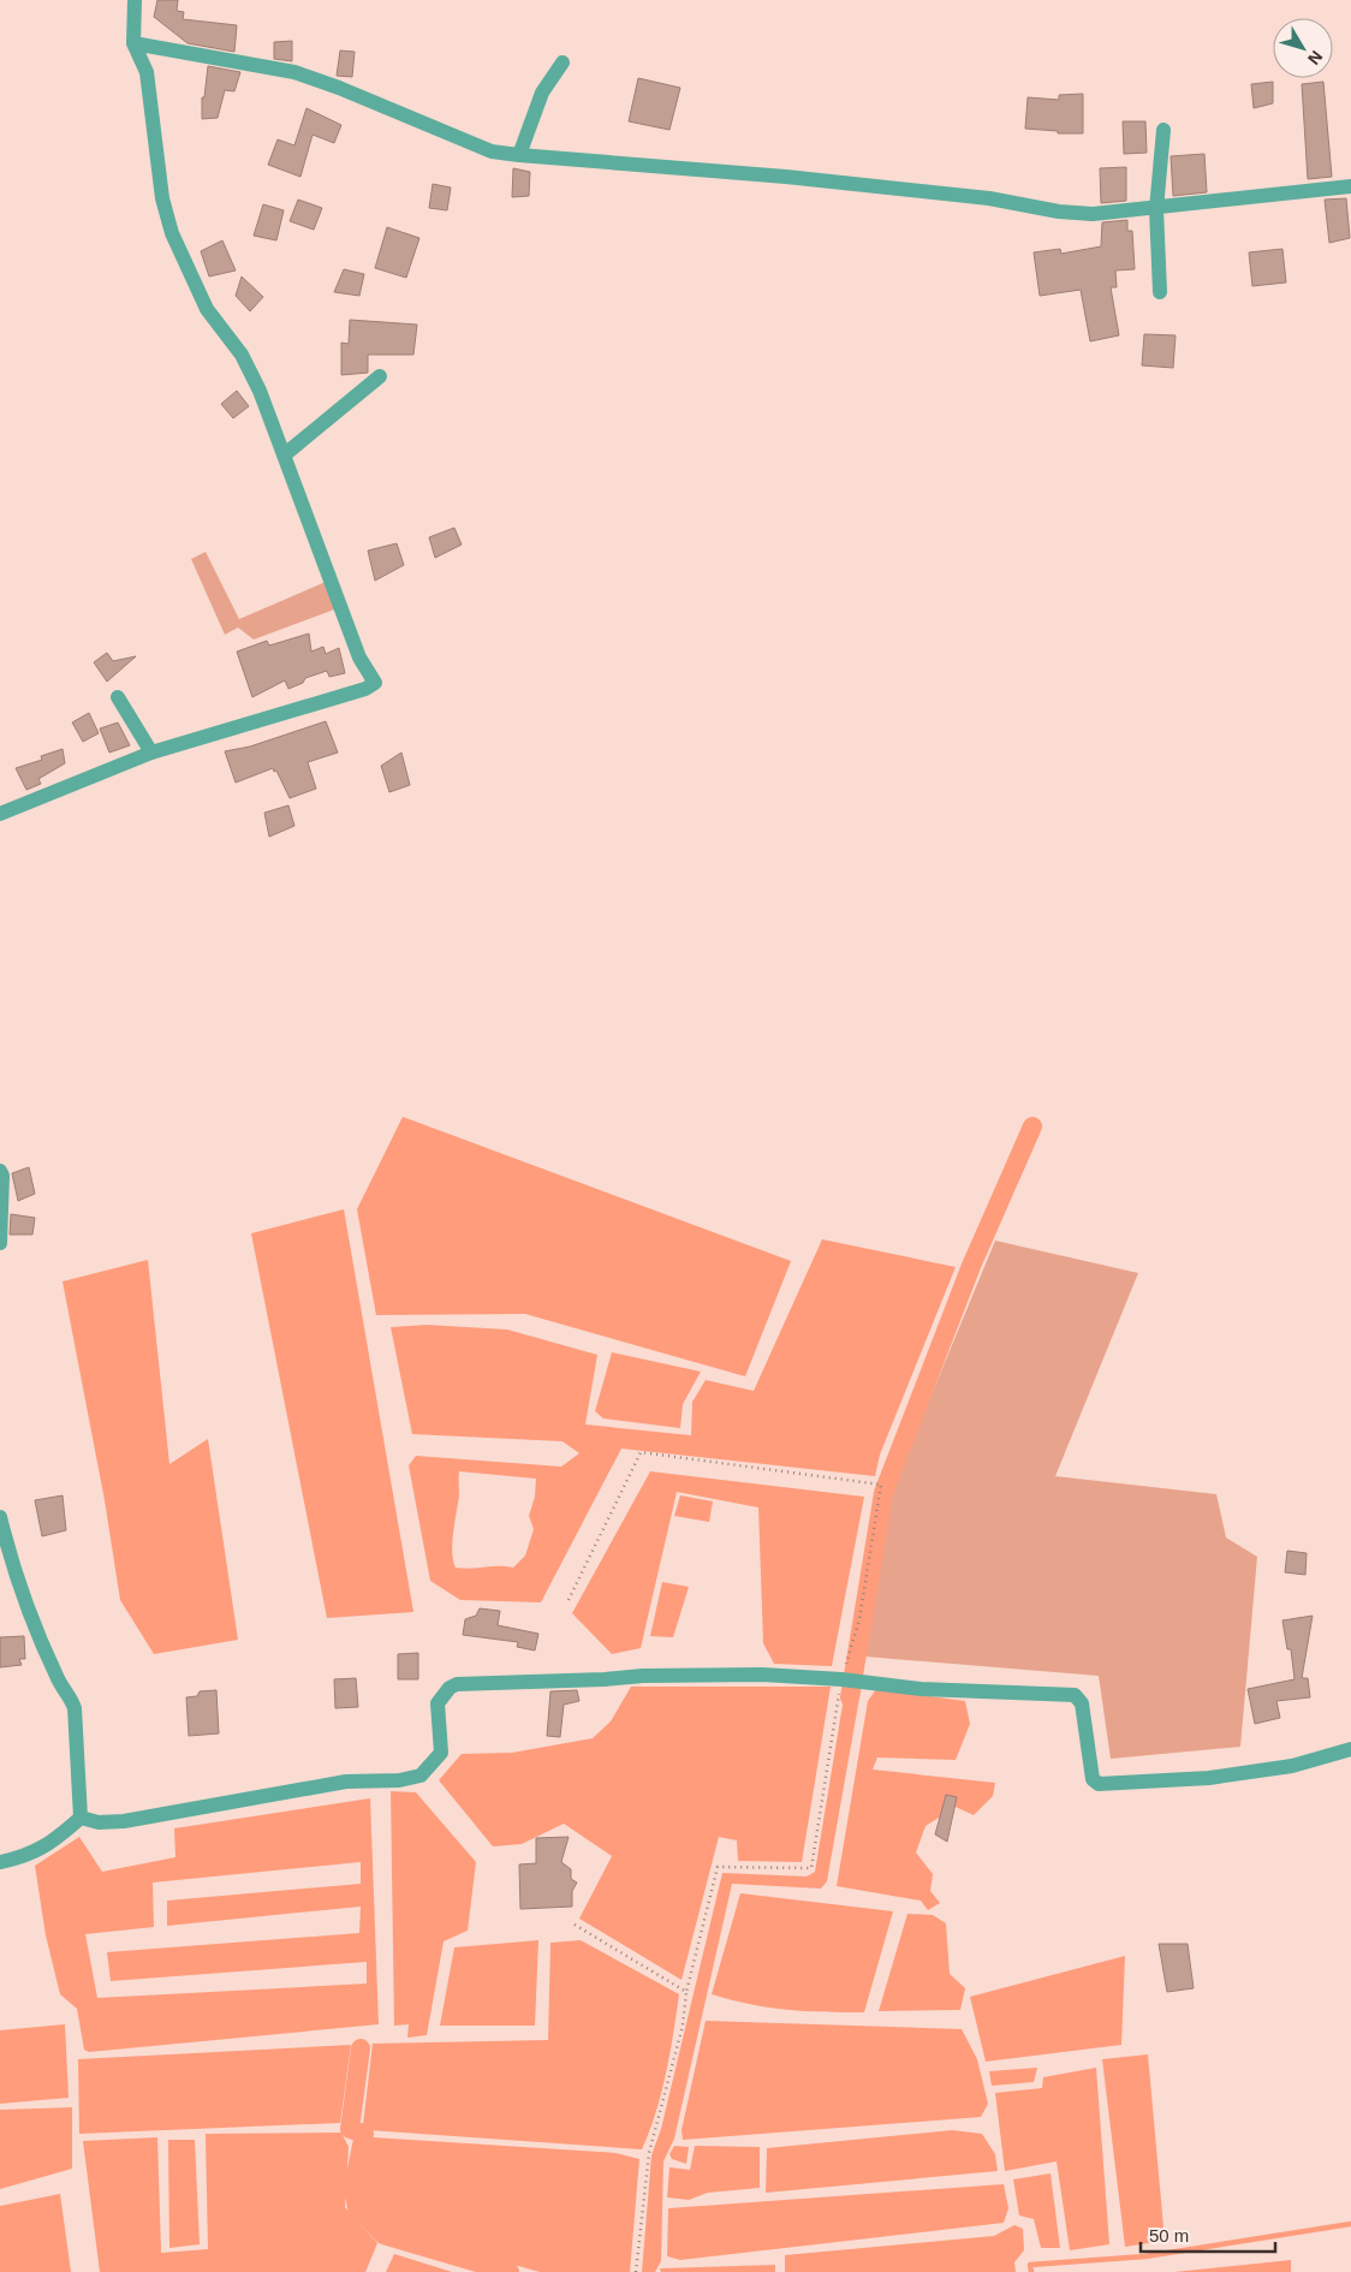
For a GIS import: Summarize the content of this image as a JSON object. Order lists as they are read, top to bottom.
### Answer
{
  "scale_bar": "50 m",
  "north": "bottom right"
}
